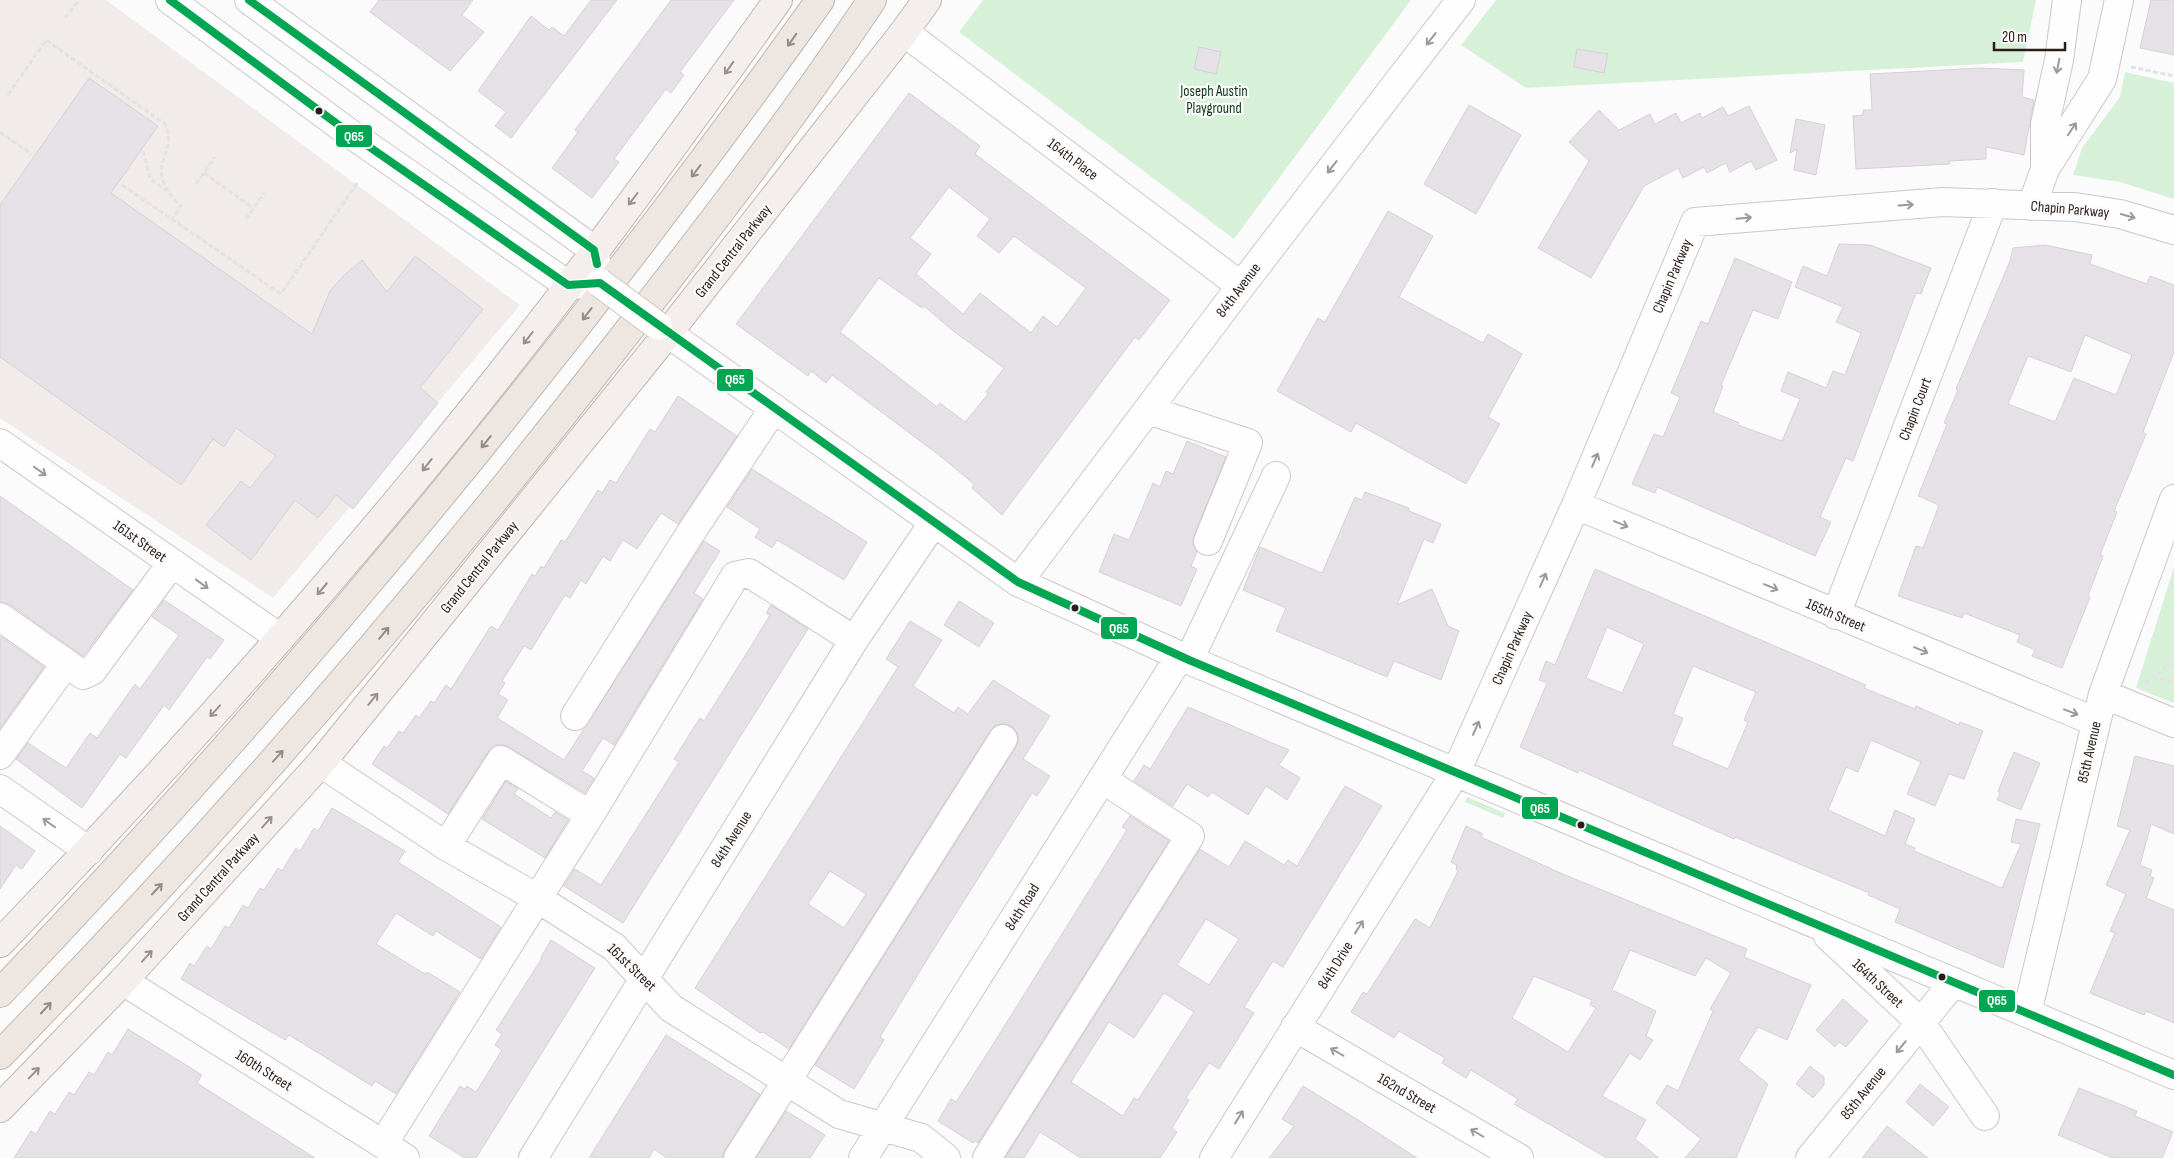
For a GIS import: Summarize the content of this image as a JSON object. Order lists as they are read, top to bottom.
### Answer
{
  "streets": {
    "highway": ["Grand Central Parkway"],
    "street": [
      "164th Place",
      "Chapin Parkway",
      "84th Avenue",
      "Chapin Court",
      "161st Street",
      "165th Street",
      "85th Avenue",
      "84th Road",
      "84th Drive",
      "164th Street",
      "160th Street",
      "162nd Street"
    ]
  },
  "crossings": [
    ["164th Place", "Grand Central Parkway"],
    ["164th Place", "84th Avenue"],
    ["Chapin Parkway", "Chapin Court"],
    ["Chapin Parkway", "165th Street"],
    ["Chapin Parkway", "84th Drive"],
    ["Chapin Parkway", "164th Street"],
    ["Grand Central Parkway", "161st Street"],
    ["Grand Central Parkway", "164th Street"],
    ["Grand Central Parkway", "160th Street"],
    ["84th Avenue", "161st Street"],
    ["84th Avenue", "164th Street"],
    ["Chapin Court", "165th Street"],
    ["161st Street", "84th Road"],
    ["165th Street", "85th Avenue"],
    ["85th Avenue", "164th Street"],
    ["84th Road", "164th Street"],
    ["84th Drive", "164th Street"],
    ["84th Drive", "162nd Street"]
  ],
  "one_way": [
    "Chapin Parkway",
    "165th Street",
    "84th Drive",
    "162nd Street"
  ],
  "parks": ["Joseph Austin Playground"],
  "lines": ["transit line Q65"],
  "scale_bar": "20 m"
}
